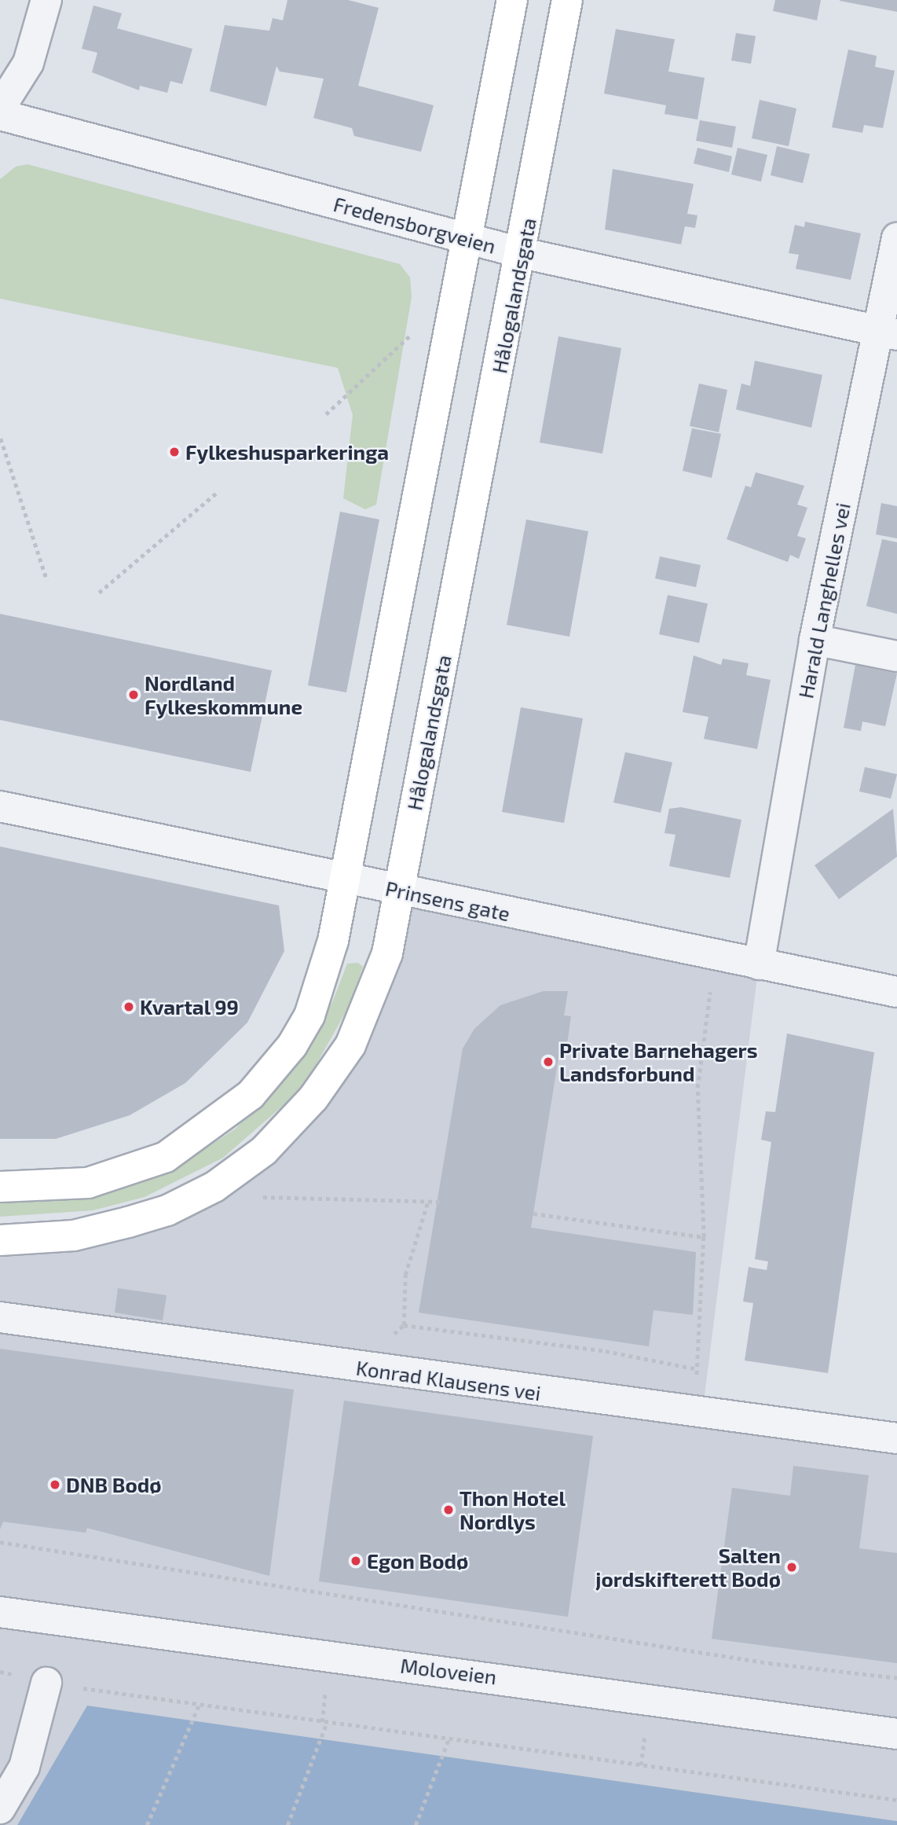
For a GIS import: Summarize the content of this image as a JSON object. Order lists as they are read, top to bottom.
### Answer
{
  "streets": {
    "street": [
      "Fredensborgveien",
      "Hålogalandsgata",
      "Harald Langhelles vei",
      "Prinsens gate",
      "Konrad Klausens vei",
      "Moloveien"
    ]
  },
  "crossings": [
    ["Fredensborgveien", "Hålogalandsgata"],
    ["Fredensborgveien", "Harald Langhelles vei"],
    ["Hålogalandsgata", "Prinsens gate"],
    ["Harald Langhelles vei", "Prinsens gate"]
  ],
  "places": [
    "Fylkeshusparkeringa",
    "Nordland Fylkeskommune",
    "Kvartal 99",
    "Private Barnehagers Landsforbund",
    "DNB Bodø",
    "Thon Hotel Nordlys",
    "Egon Bodø",
    "Salten jordskifterett Bodø"
  ]
}
